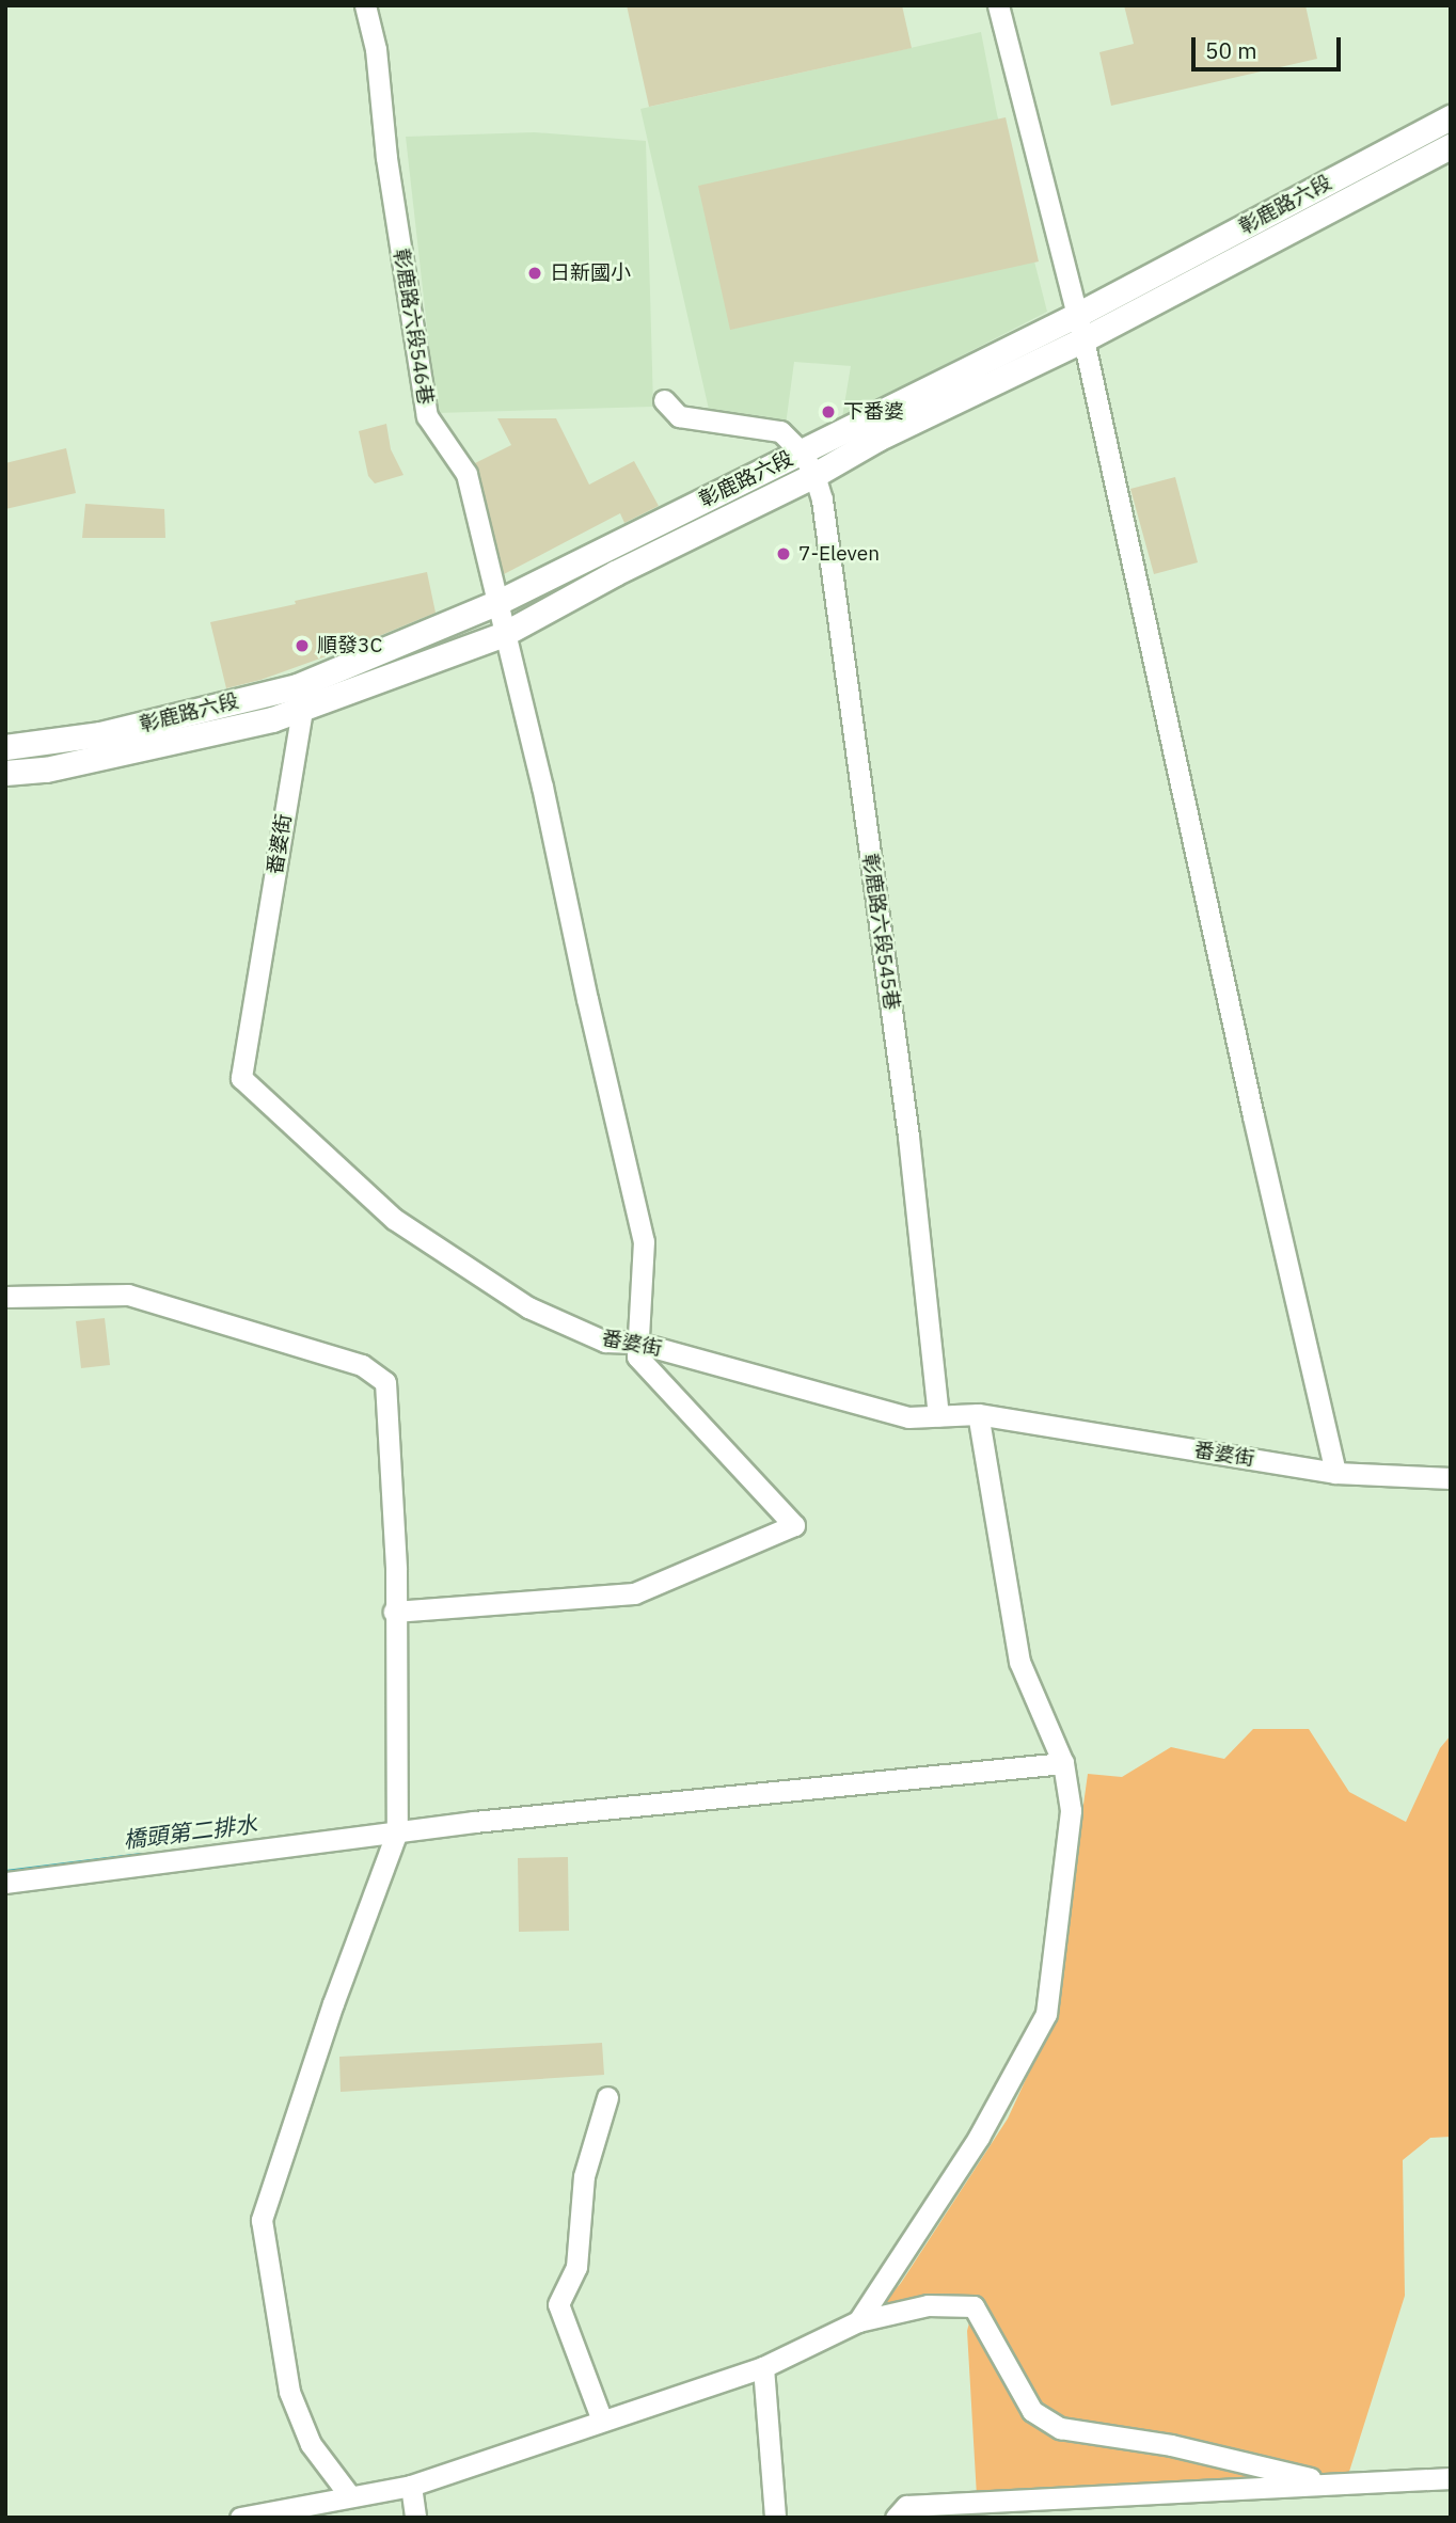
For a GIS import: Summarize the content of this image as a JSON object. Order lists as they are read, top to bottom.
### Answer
{
  "streets": {
    "main road": ["彰鹿路六段"],
    "street": ["彰鹿路六段546巷", "番婆街", "彰鹿路六段545巷"]
  },
  "crossings": [
    ["彰鹿路六段", "彰鹿路六段546巷"],
    ["彰鹿路六段", "番婆街"],
    ["彰鹿路六段", "彰鹿路六段545巷"],
    ["彰鹿路六段546巷", "番婆街"],
    ["番婆街", "彰鹿路六段545巷"]
  ],
  "water": ["橋頭第二排水"],
  "places": [
    "日新國小",
    "下番婆",
    "7-Eleven",
    "順發3C"
  ],
  "scale_bar": "50 m"
}
